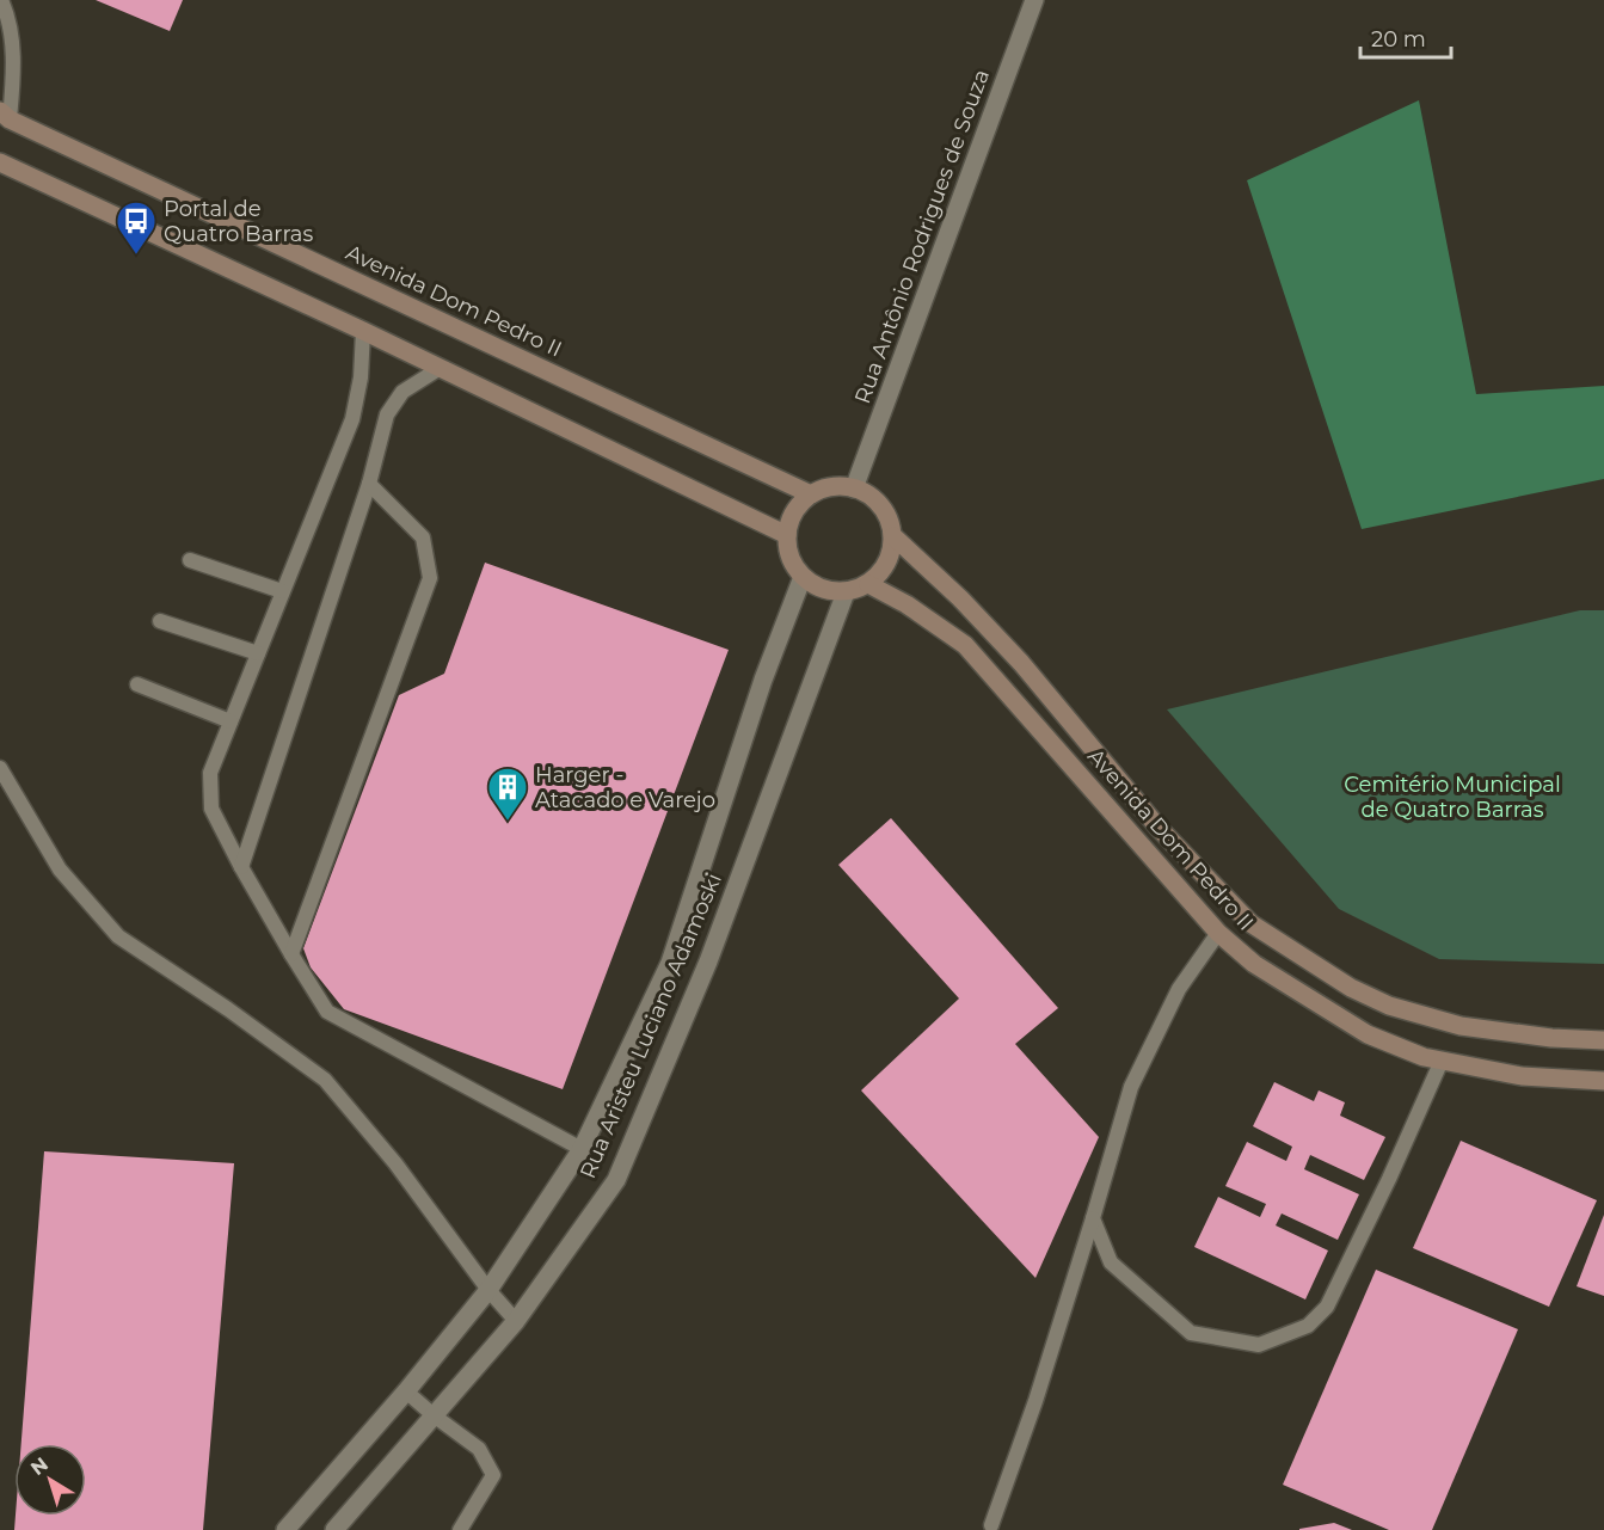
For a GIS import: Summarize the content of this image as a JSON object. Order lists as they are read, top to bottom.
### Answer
{
  "streets": {
    "main road": ["Avenida Dom Pedro II"],
    "street": ["Rua Antônio Rodrigues de Souza", "Rua Aristeu Luciano Adamoski"]
  },
  "crossings": [
    ["Rua Antônio Rodrigues de Souza", "Avenida Dom Pedro II"],
    ["Rua Antônio Rodrigues de Souza", "Rua Aristeu Luciano Adamoski"],
    ["Avenida Dom Pedro II", "Rua Aristeu Luciano Adamoski"]
  ],
  "parks": ["Cemitério Municipal de Quatro Barras"],
  "places": {
    "bus stop": ["Portal de Quatro Barras"],
    "building": ["Harger - Atacado e Varejo"]
  },
  "scale_bar": "20 m",
  "north": "top left"
}
